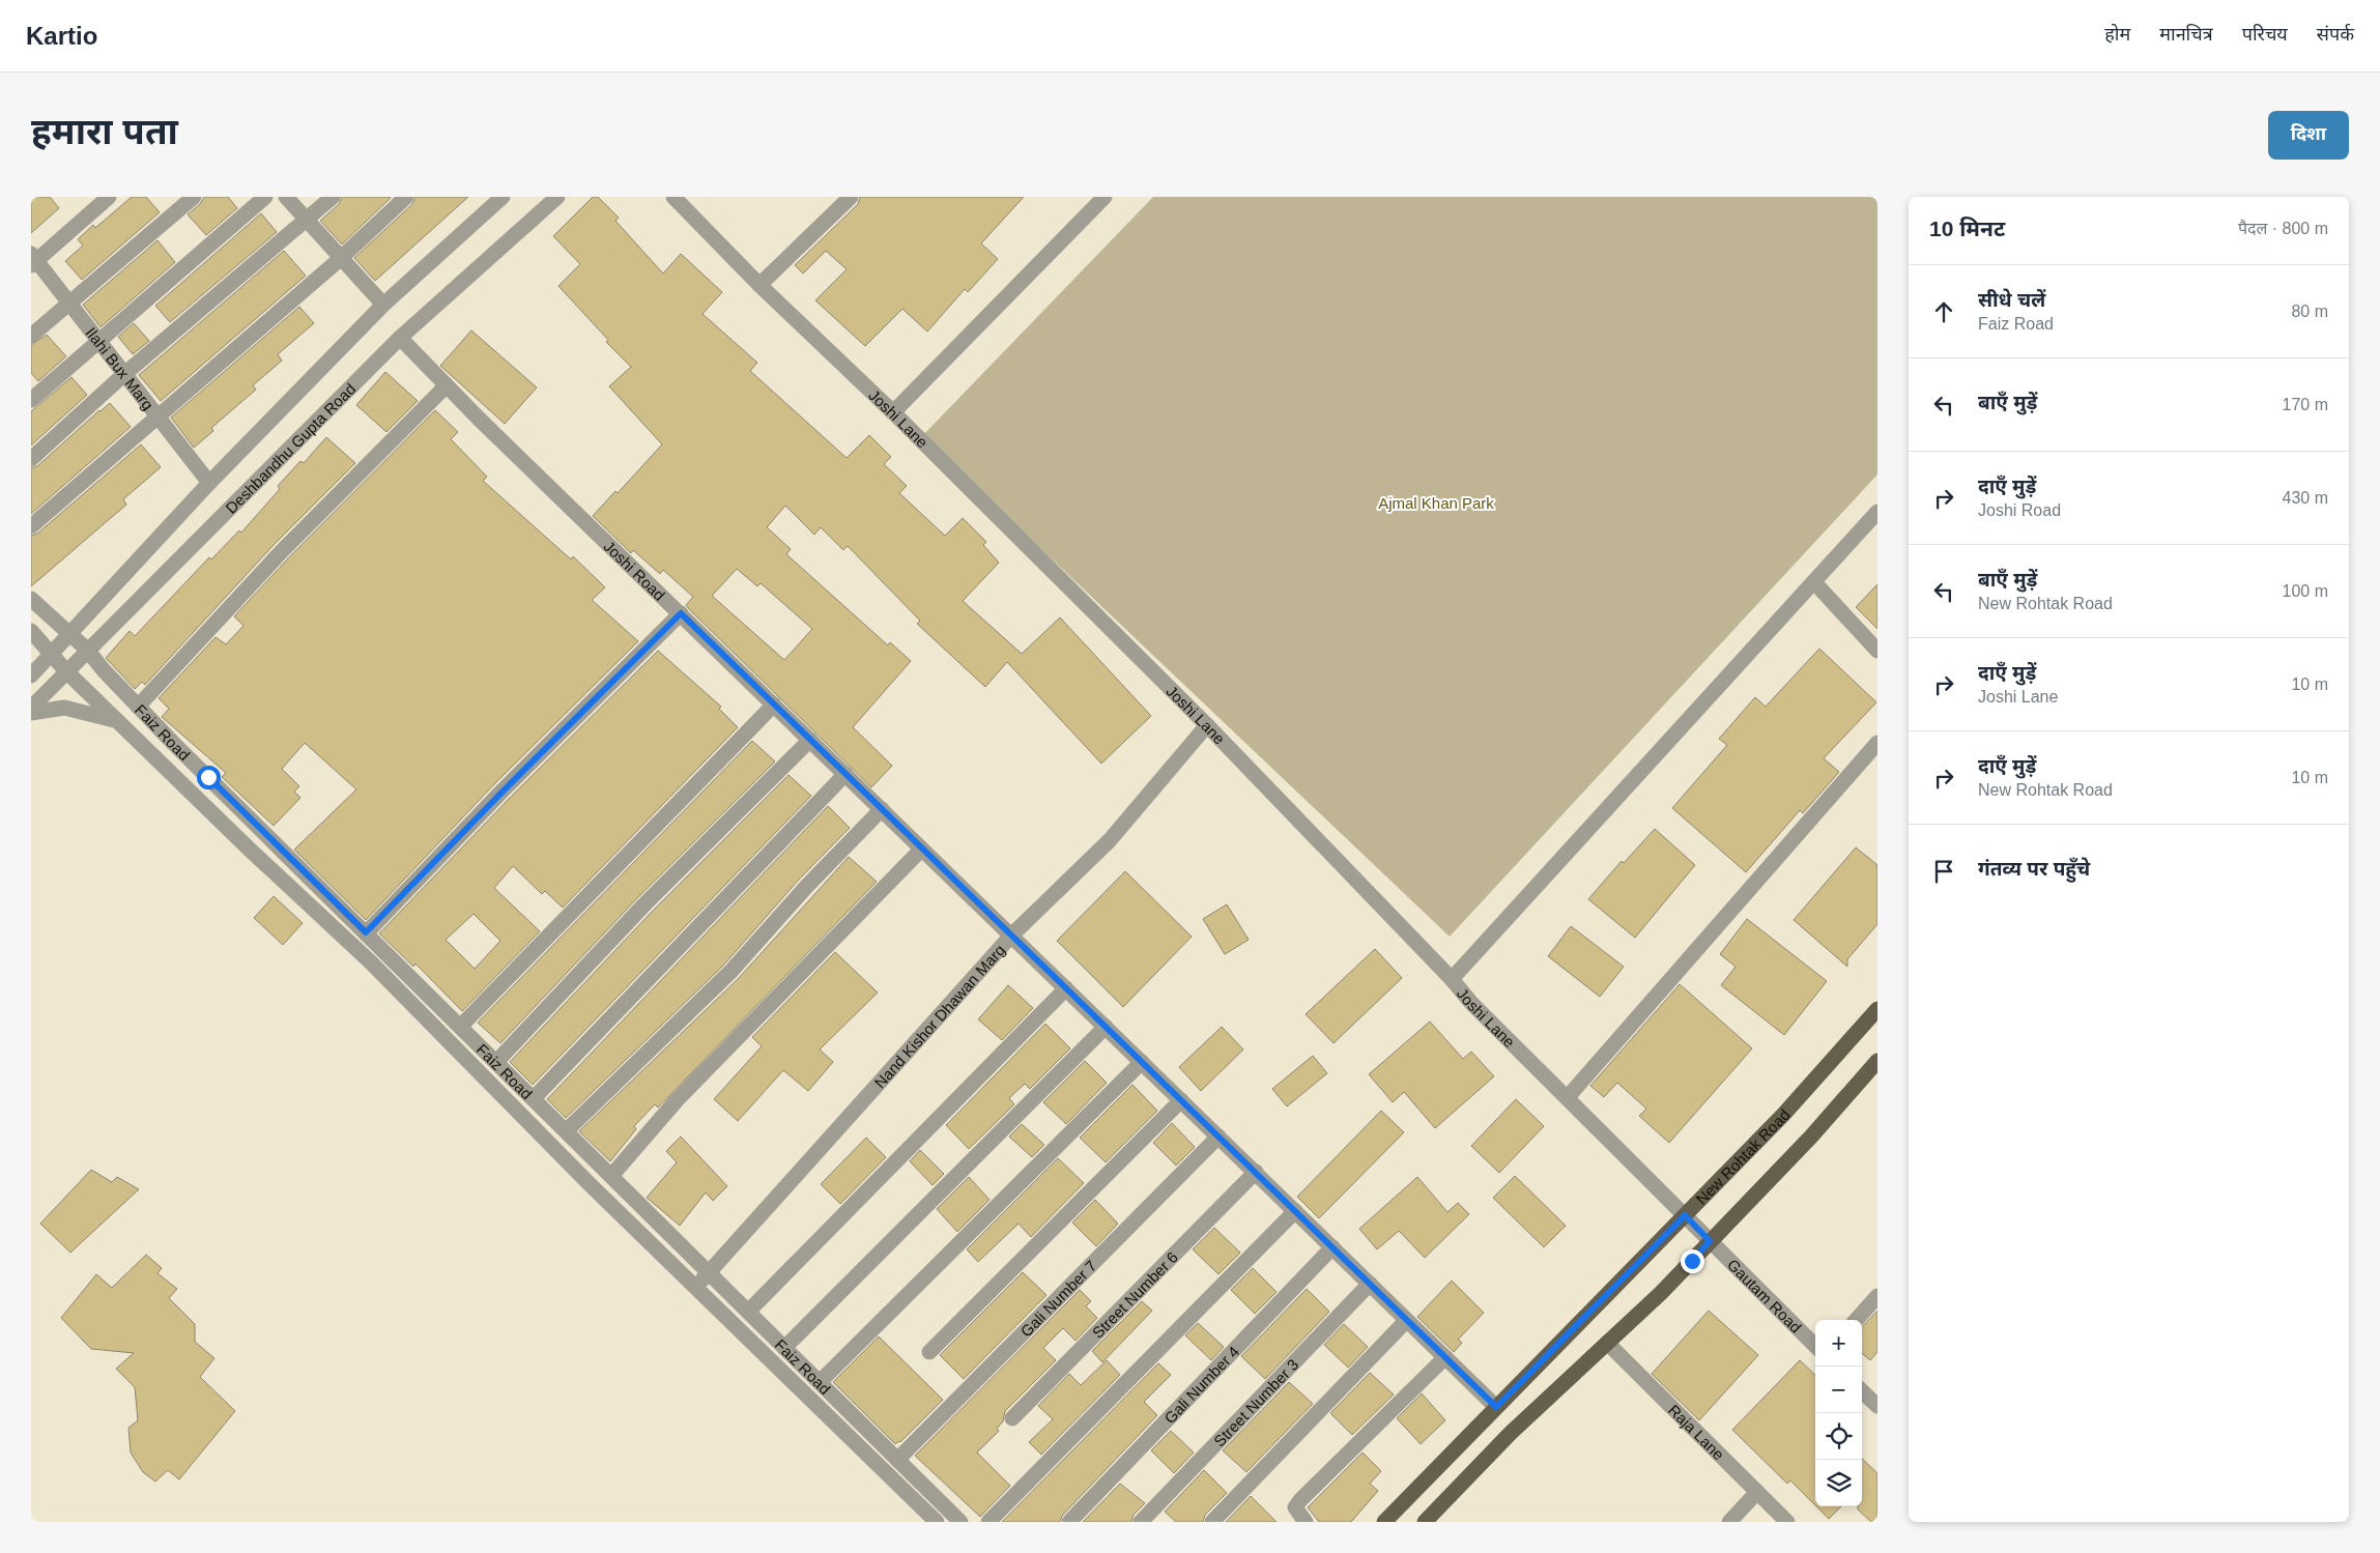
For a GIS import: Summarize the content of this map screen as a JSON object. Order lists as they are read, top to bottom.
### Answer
{
  "streets": {
    "main road": ["New Rohtak Road"],
    "street": [
      "Ilahi Bux Marg",
      "Joshi Lane",
      "Deshbandhu Gupta Road",
      "Joshi Road",
      "Faiz Road",
      "Nand Kishor Dhawan Marg",
      "Street Number 6",
      "Gautam Road",
      "Gali Number 7",
      "Gali Number 4",
      "Street Number 3",
      "Raja Lane"
    ]
  },
  "crossings": [
    ["Ilahi Bux Marg", "Deshbandhu Gupta Road"],
    ["Joshi Lane", "Nand Kishor Dhawan Marg"],
    ["Joshi Lane", "New Rohtak Road"],
    ["Joshi Lane", "Gautam Road"],
    ["Deshbandhu Gupta Road", "Joshi Road"],
    ["Deshbandhu Gupta Road", "Faiz Road"],
    ["Joshi Road", "Nand Kishor Dhawan Marg"],
    ["Joshi Road", "New Rohtak Road"],
    ["Joshi Road", "Street Number 6"],
    ["Joshi Road", "Gali Number 7"],
    ["Joshi Road", "Gali Number 4"],
    ["Joshi Road", "Street Number 3"],
    ["Faiz Road", "Nand Kishor Dhawan Marg"],
    ["Faiz Road", "Gali Number 7"]
  ],
  "parks": ["Ajmal Khan Park"],
  "page": {
    "header": "Kartio",
    "nav": [
      "होम",
      "मानचित्र",
      "परिचय",
      "संपर्क"
    ],
    "title": "हमारा पता",
    "buttons": "दिशा",
    "heading": ["10 मिनट", "पैदल · 800 m"],
    "list": [
      ["सीधे चलें", "Faiz Road", "80 m"],
      ["बाएँ मुड़ें", "170 m"],
      ["दाएँ मुड़ें", "Joshi Road", "430 m"],
      ["बाएँ मुड़ें", "New Rohtak Road", "100 m"],
      ["दाएँ मुड़ें", "Joshi Lane", "10 m"],
      ["दाएँ मुड़ें", "New Rohtak Road", "10 m"],
      "गंतव्य पर पहुँचे"
    ],
    "map_buttons": ["+", "−"]
  }
}
